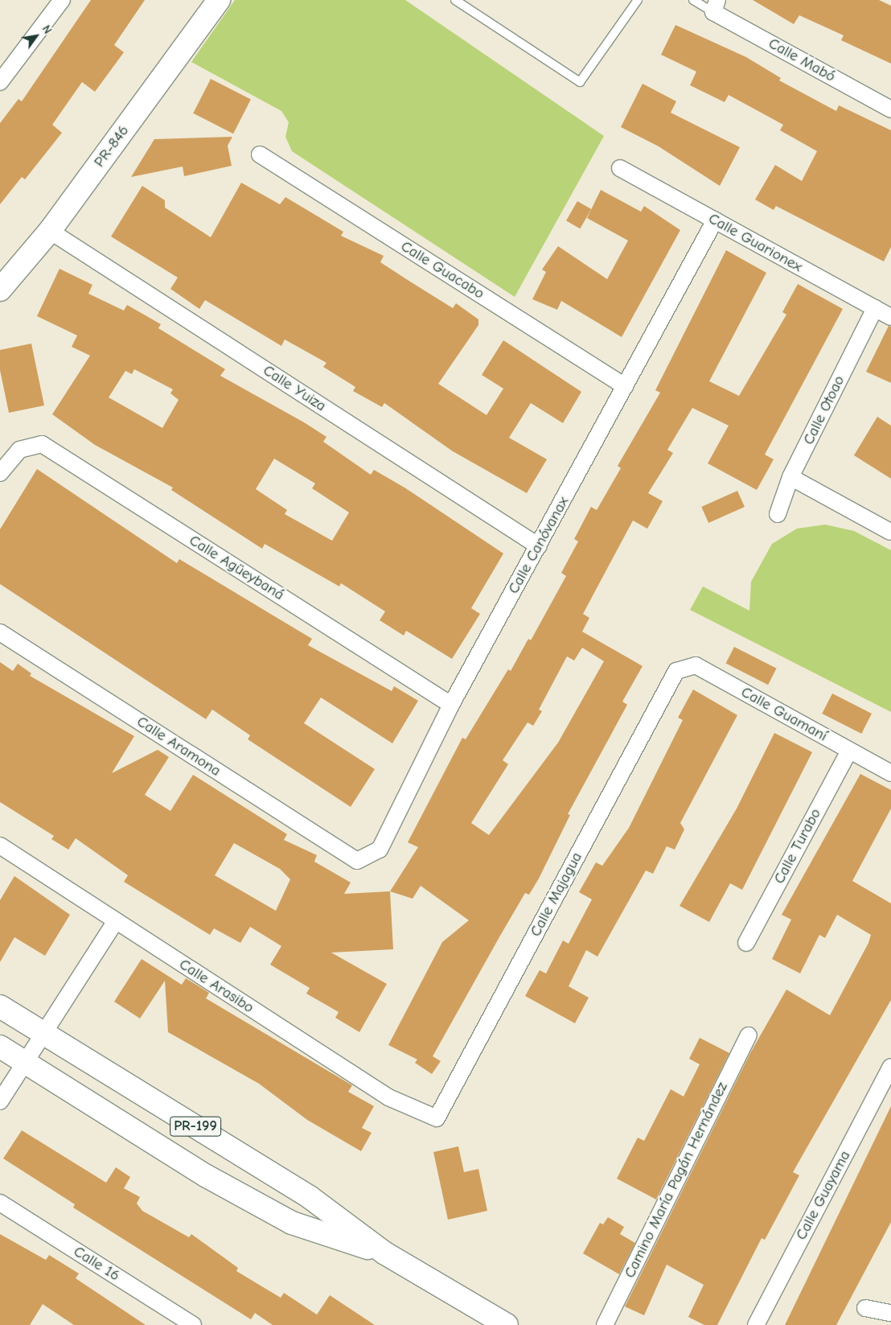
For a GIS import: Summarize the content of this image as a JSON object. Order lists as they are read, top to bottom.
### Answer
{
  "streets": {
    "main road": ["PR-846", "PR-199"],
    "street": [
      "Calle Mabó",
      "Calle Guarionex",
      "Calle Guacabo",
      "Calle Yuiza",
      "Calle Otoao",
      "Calle Canóvanax",
      "Calle Agüeybaná",
      "Calle Guamaní",
      "Calle Aramona",
      "Calle Turabo",
      "Calle Majagua",
      "Calle Arasibo",
      "Camino María Pagán Hernández",
      "Calle Guayama",
      "Calle 16"
    ]
  },
  "crossings": [
    ["PR-846", "Calle Yuiza"],
    ["Calle Guarionex", "Calle Otoao"],
    ["Calle Guarionex", "Calle Canóvanax"],
    ["Calle Guacabo", "Calle Canóvanax"],
    ["Calle Yuiza", "Calle Canóvanax"],
    ["Calle Canóvanax", "Calle Agüeybaná"],
    ["Calle Canóvanax", "Calle Aramona"],
    ["Calle Guamaní", "Calle Turabo"],
    ["Calle Guamaní", "Calle Majagua"],
    ["Calle Majagua", "Calle Arasibo"]
  ],
  "north": "top right"
}
